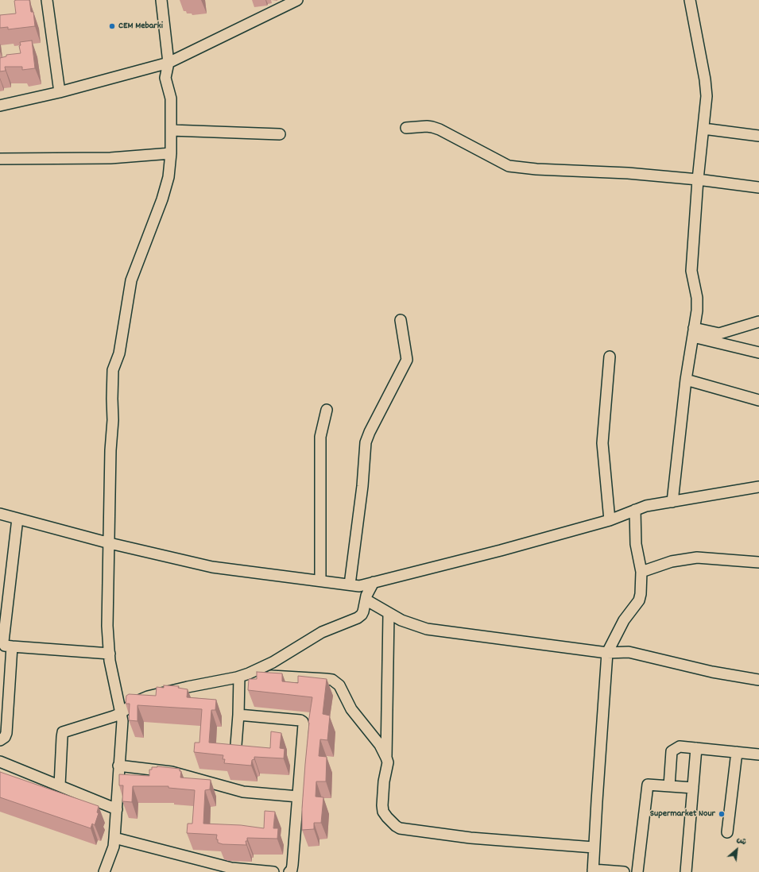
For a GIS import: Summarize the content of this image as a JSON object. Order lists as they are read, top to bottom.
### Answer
{
  "places": ["CEM Mebarki", "Supermarket Nour"],
  "north": "top right"
}
